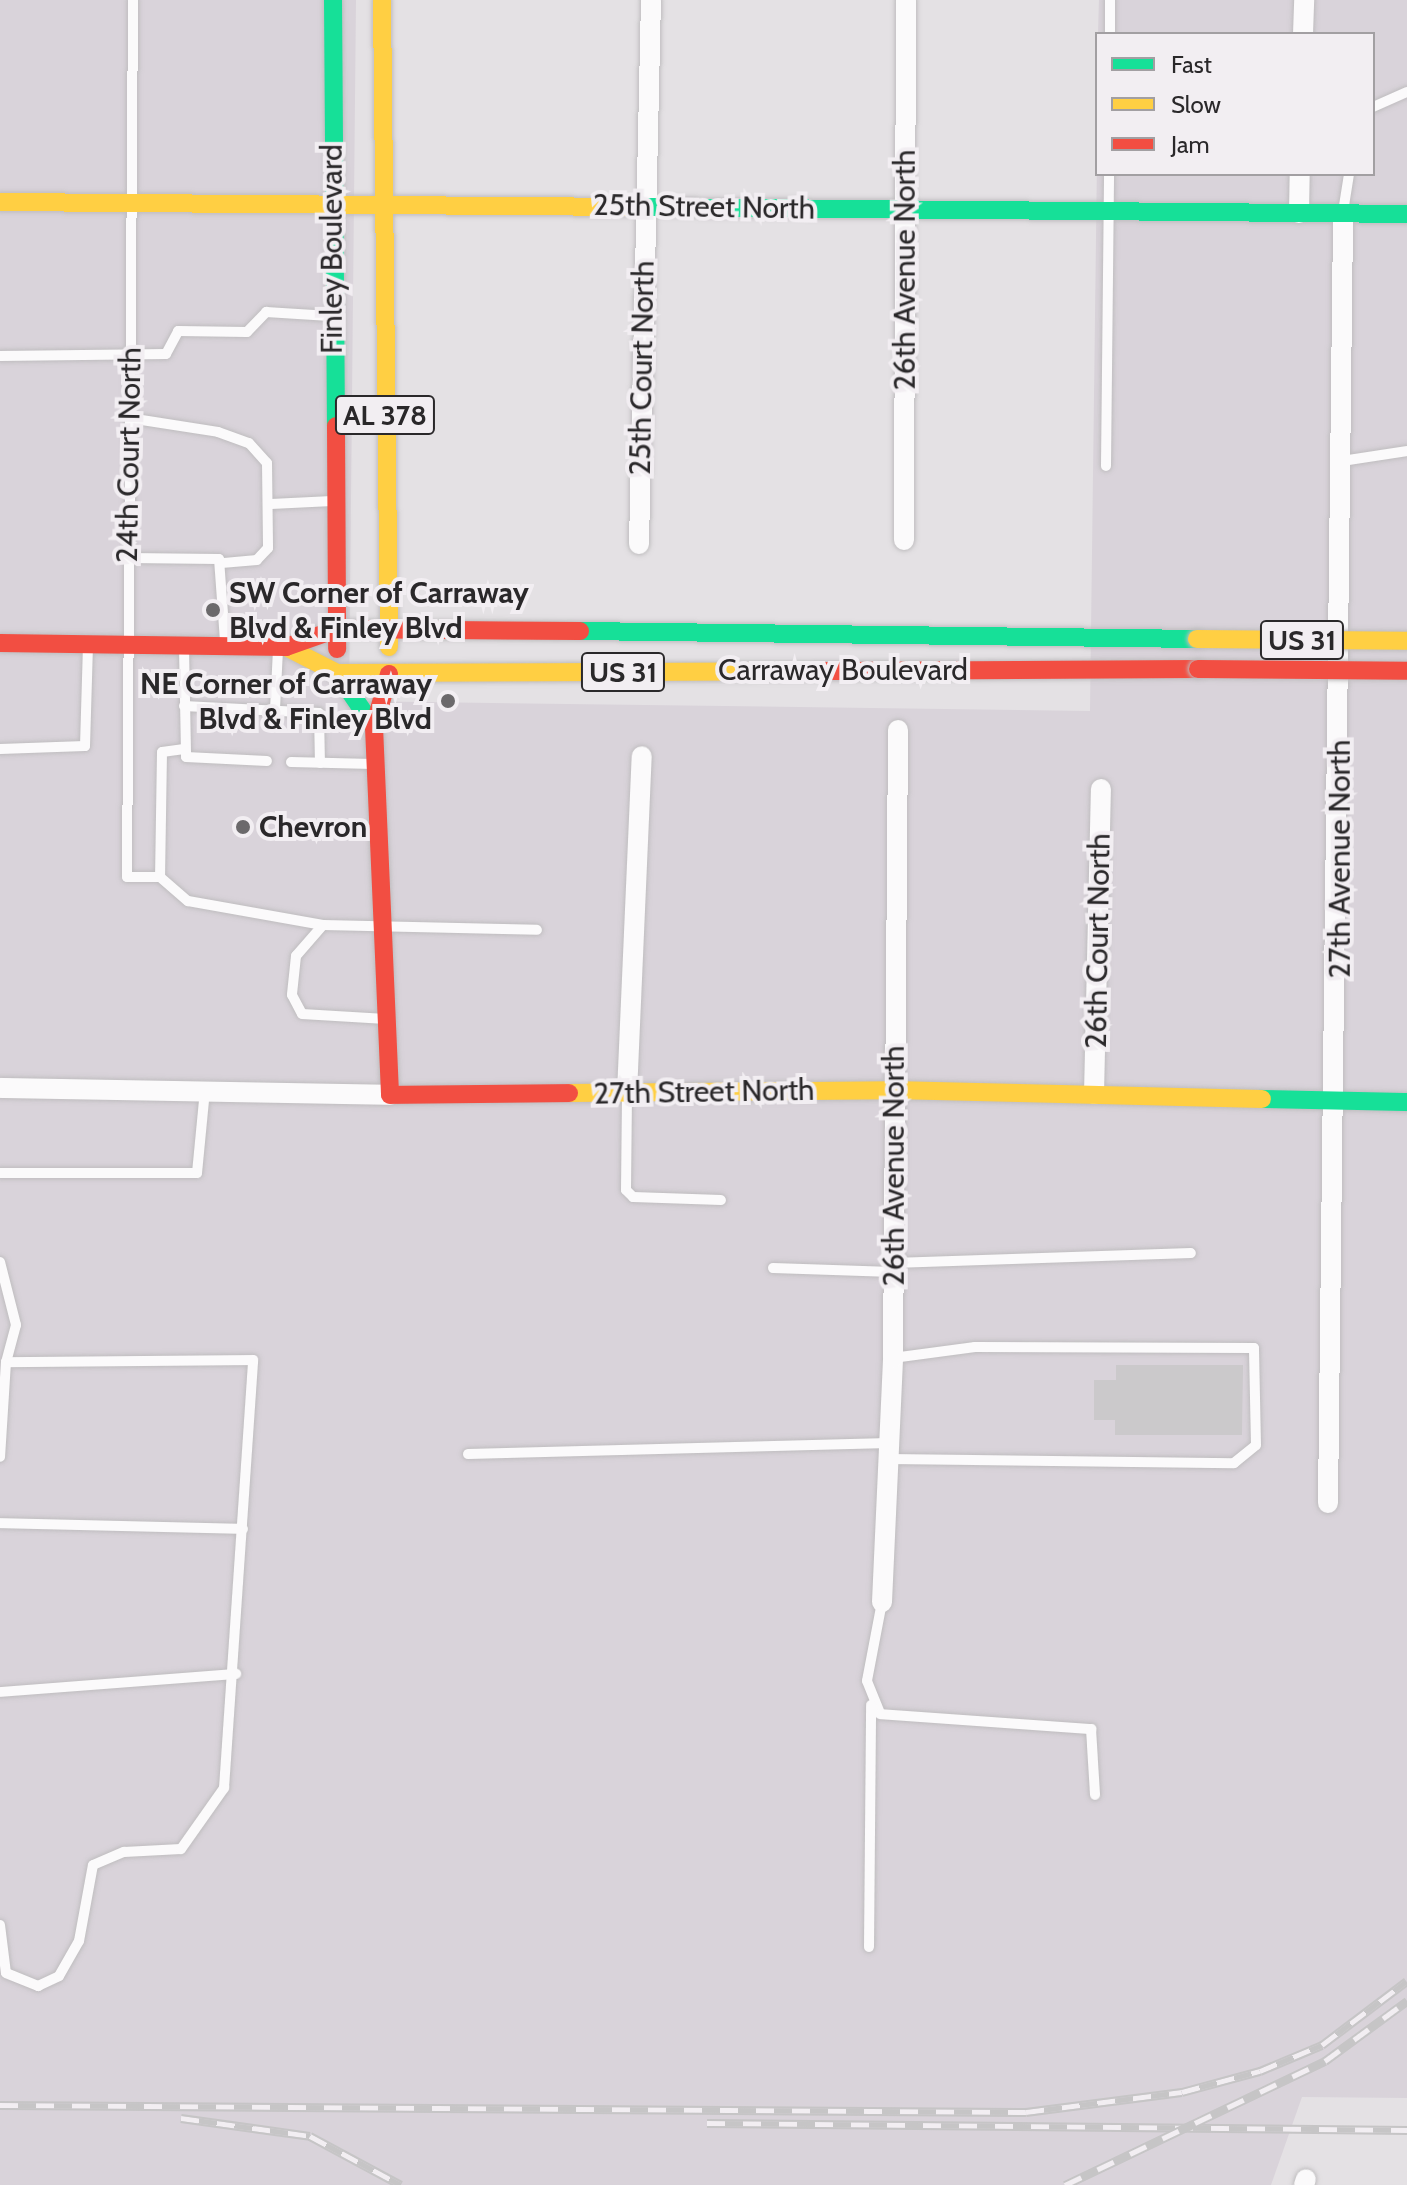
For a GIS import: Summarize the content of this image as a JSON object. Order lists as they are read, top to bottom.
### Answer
{
  "streets": {
    "main road": [
      "25th Street North",
      "Finley Boulevard",
      "AL 378",
      "US 31",
      "Carraway Boulevard",
      "27th Street North"
    ],
    "street": [
      "26th Avenue North",
      "25th Court North",
      "27th Avenue North",
      "26th Court North"
    ],
    "lane": ["24th Court North"]
  },
  "crossings": [
    ["25th Street North", "Finley Boulevard"],
    ["25th Street North", "26th Avenue North"],
    ["25th Street North", "25th Court North"],
    ["25th Street North", "24th Court North"],
    ["25th Street North", "27th Avenue North"],
    ["Finley Boulevard", "Carraway Boulevard"],
    ["Finley Boulevard", "27th Street North"],
    ["26th Avenue North", "27th Street North"],
    ["24th Court North", "Carraway Boulevard"],
    ["27th Avenue North", "27th Street North"],
    ["26th Court North", "27th Street North"]
  ],
  "places": ["SW Corner of Carraway Blvd & Finley Blvd", "NE Corner of Carraway Blvd & Finley Blvd", "Chevron"],
  "legend": ["Fast", "Slow", "Jam"]
}
